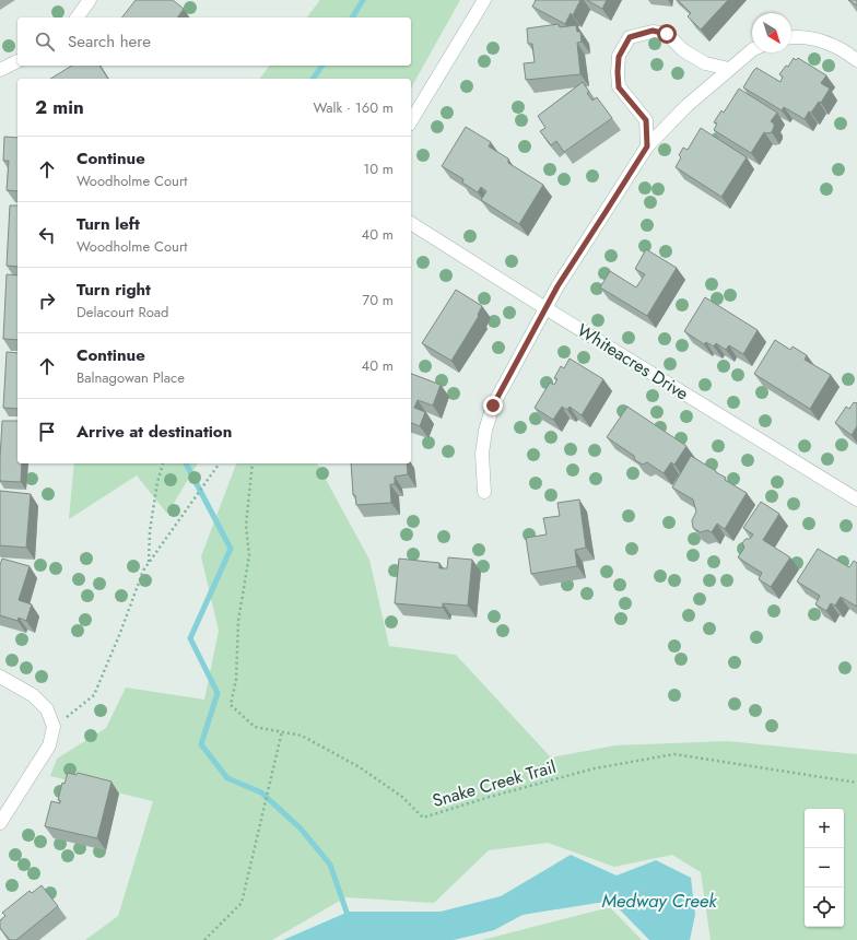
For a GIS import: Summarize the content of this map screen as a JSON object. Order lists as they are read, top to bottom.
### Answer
{
  "streets": {
    "street": ["Whiteacres Drive"],
    "path": ["Snake Creek Trail"]
  },
  "water": ["Medway Creek"],
  "north": "bottom right",
  "page": {
    "search": "Search here",
    "heading": ["2 min", "Walk · 160 m"],
    "list": [
      ["Continue", "Woodholme Court", "10 m"],
      ["Turn left", "Woodholme Court", "40 m"],
      ["Turn right", "Delacourt Road", "70 m"],
      ["Continue", "Balnagowan Place", "40 m"],
      "Arrive at destination"
    ],
    "map_buttons": ["+", "−"]
  }
}
